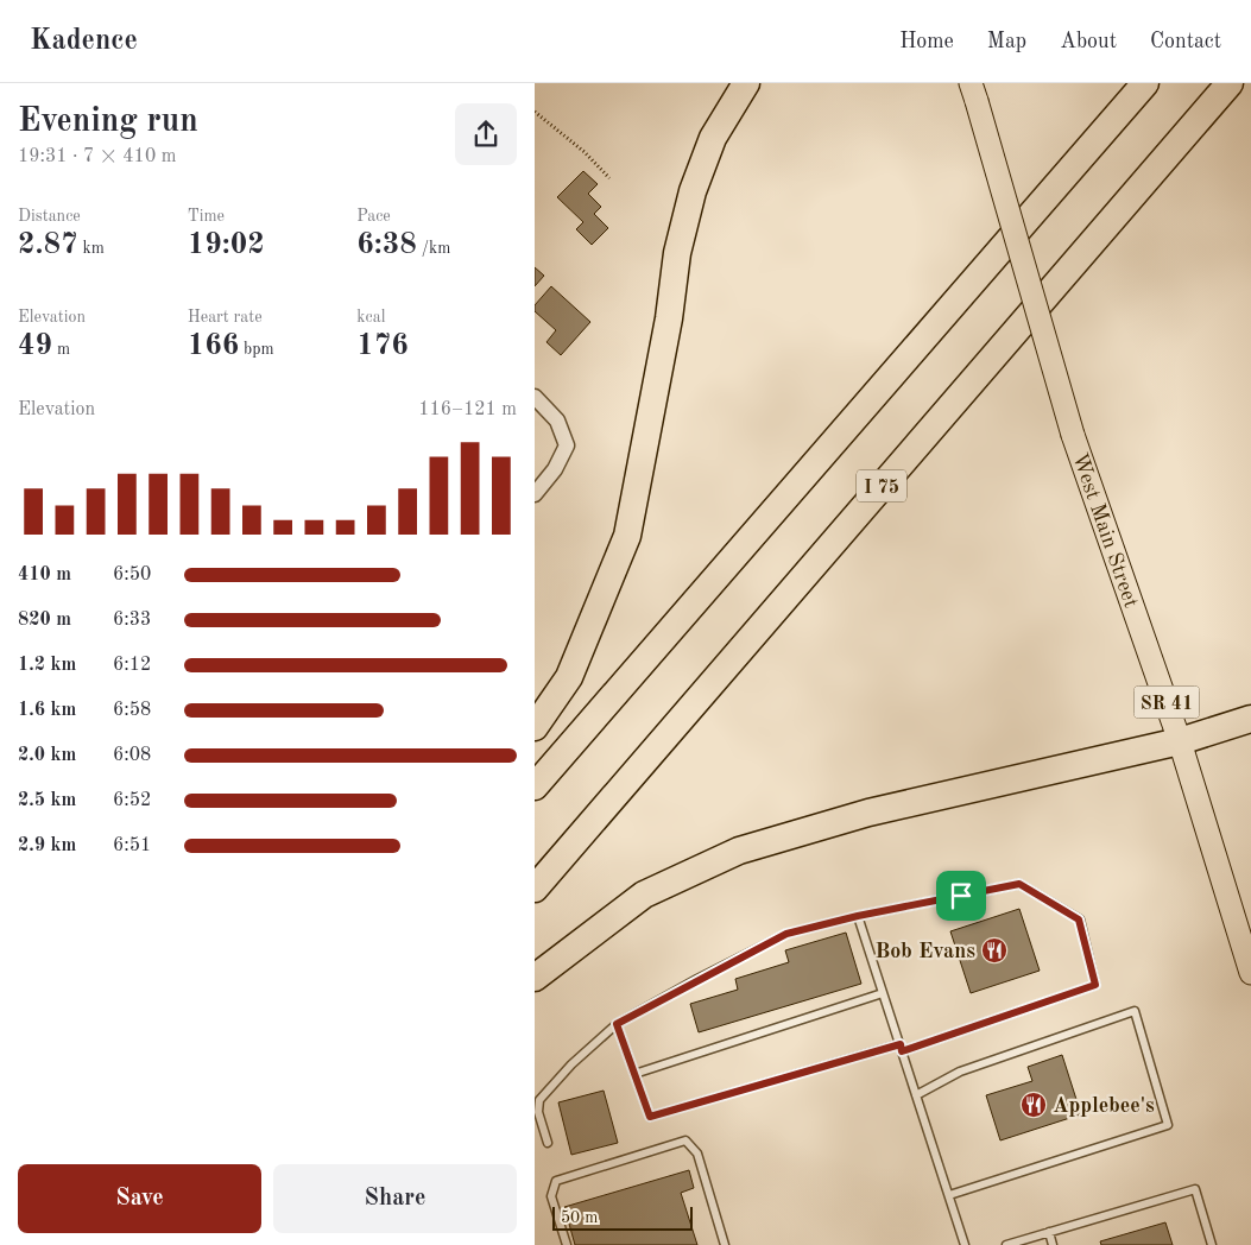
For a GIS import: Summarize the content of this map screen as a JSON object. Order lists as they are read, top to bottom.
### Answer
{
  "streets": {
    "highway": ["I 75"],
    "main road": ["West Main Street", "SR 41"]
  },
  "places": {
    "restaurant": ["Bob Evans", "Applebee's"]
  },
  "scale_bar": "50 m",
  "page": {
    "header": "Kadence",
    "nav": [
      "Home",
      "Map",
      "About",
      "Contact"
    ],
    "heading": ["Evening run", "19:31 · 7 × 410 m"],
    "stats": [
      ["Distance", "2.87 km"],
      ["Time", "19:02"],
      ["Pace", "6:38 /km"],
      ["Elevation", "49 m"],
      ["Heart rate", "166 bpm"],
      ["kcal", "176"]
    ],
    "chart": ["Elevation", "116–121 m"],
    "list": [
      {
        "name": "410 m",
        "note": "6:50"
      },
      {
        "name": "820 m",
        "note": "6:33"
      },
      {
        "name": "1.2 km",
        "note": "6:12"
      },
      {
        "name": "1.6 km",
        "note": "6:58"
      },
      {
        "name": "2.0 km",
        "note": "6:08"
      },
      {
        "name": "2.5 km",
        "note": "6:52"
      },
      {
        "name": "2.9 km",
        "note": "6:51"
      }
    ],
    "buttons": ["Save", "Share"],
    "scale": "50 m"
  }
}
